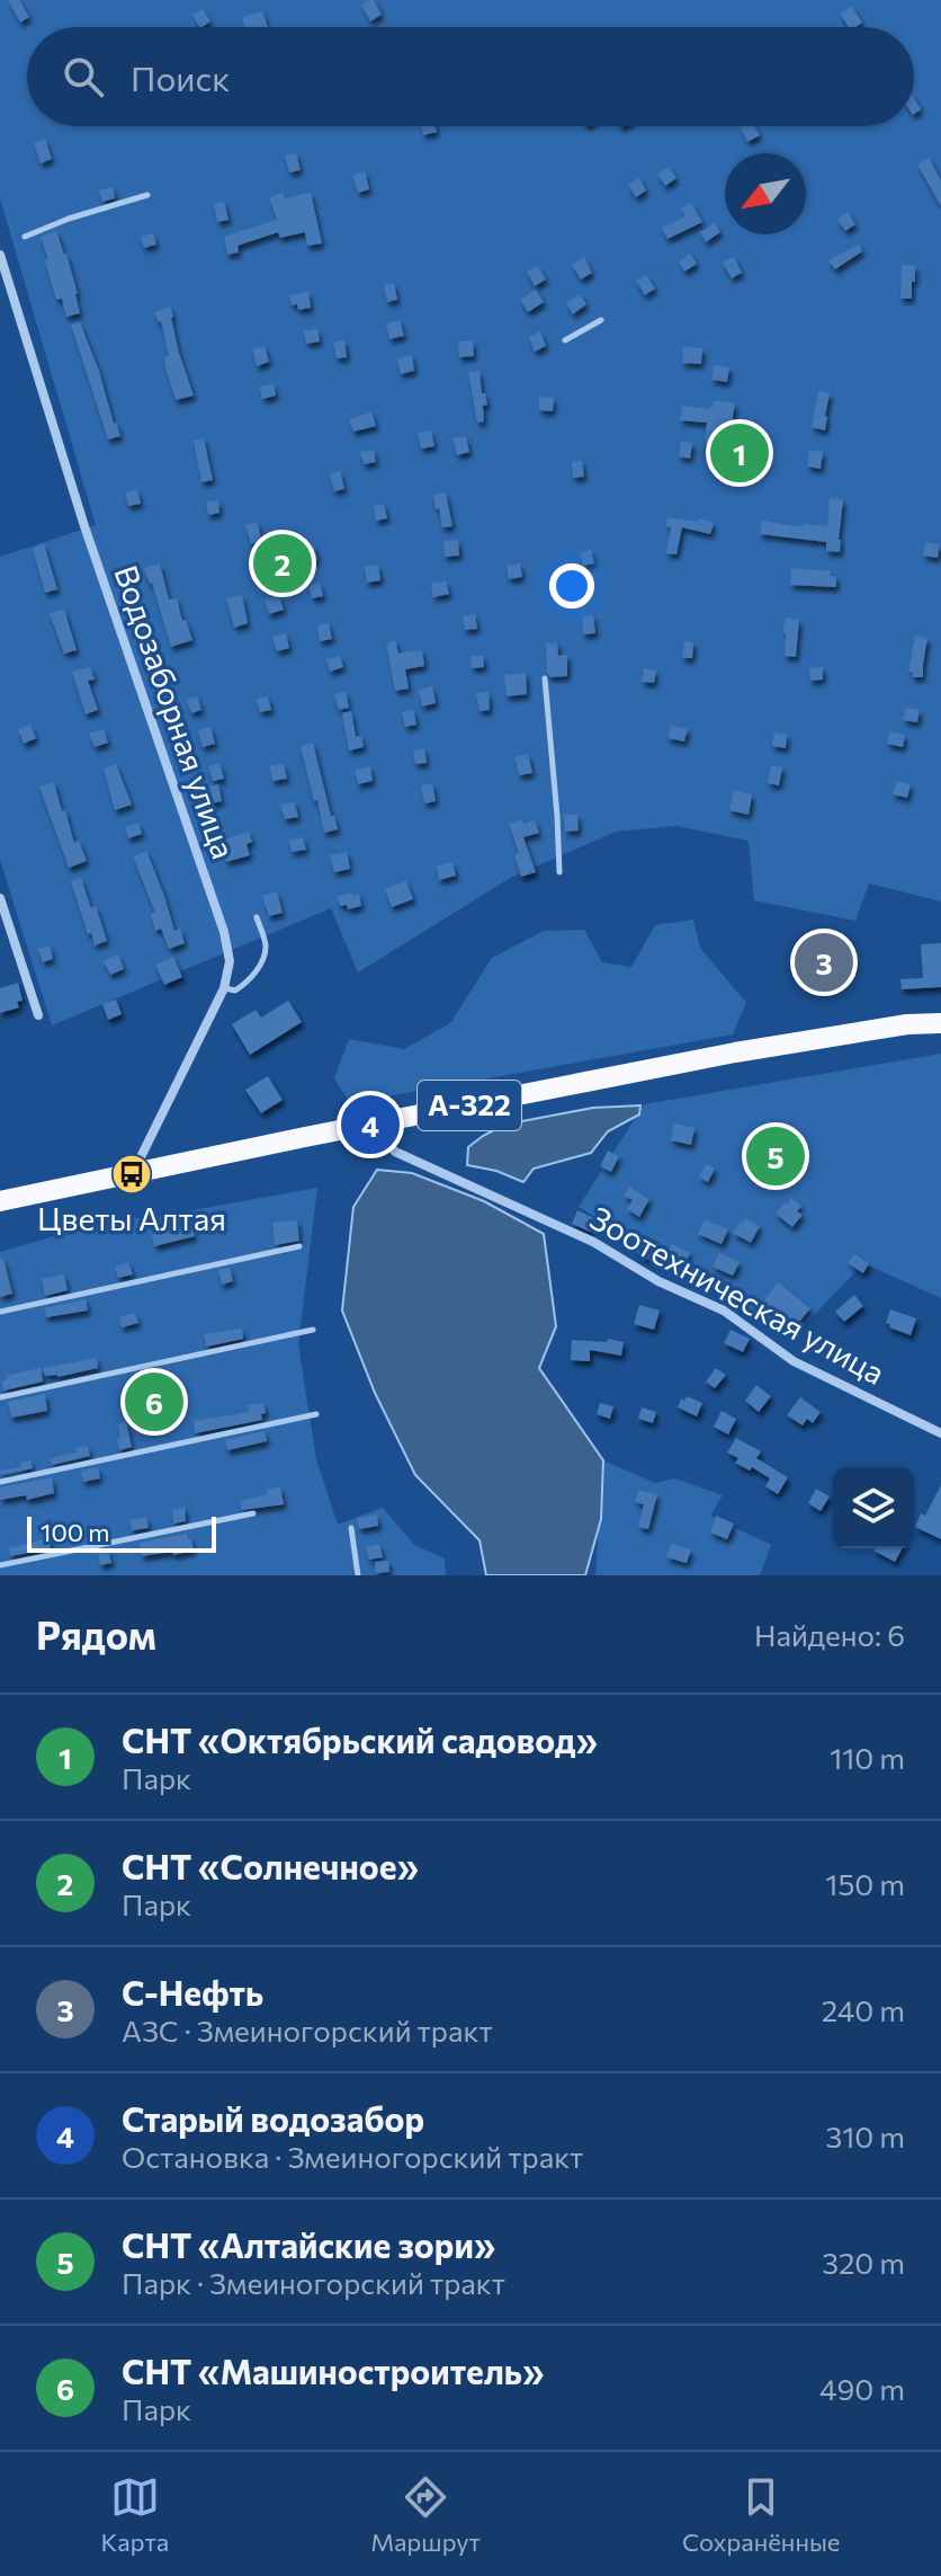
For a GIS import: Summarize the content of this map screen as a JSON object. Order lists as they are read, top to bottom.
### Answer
{
  "streets": {
    "highway": ["А-322"],
    "street": ["Водозаборная улица", "Зоотехническая улица"]
  },
  "crossings": [
    ["Водозаборная улица", "А-322"],
    ["А-322", "Зоотехническая улица"]
  ],
  "places": {
    "bus stop": ["Цветы Алтая"]
  },
  "scale_bar": "100 m",
  "north": "bottom left",
  "page": {
    "search": "Поиск",
    "pins": [
      "1",
      "2",
      "3",
      "4",
      "5",
      "6"
    ],
    "scale": "100 m",
    "heading": ["Рядом", "Найдено: 6"],
    "list": [
      {
        "mark": "1",
        "name": "СНТ «Октябрьский садовод»",
        "note": "Парк",
        "value": "110 m"
      },
      {
        "mark": "2",
        "name": "СНТ «Солнечное»",
        "note": "Парк",
        "value": "150 m"
      },
      {
        "mark": "3",
        "name": "С-Нефть",
        "note": "АЗС · Змеиногорский тракт",
        "value": "240 m"
      },
      {
        "mark": "4",
        "name": "Старый водозабор",
        "note": "Остановка · Змеиногорский тракт",
        "value": "310 m"
      },
      {
        "mark": "5",
        "name": "СНТ «Алтайские зори»",
        "note": "Парк · Змеиногорский тракт",
        "value": "320 m"
      },
      {
        "mark": "6",
        "name": "СНТ «Машиностроитель»",
        "note": "Парк",
        "value": "490 m"
      }
    ],
    "nav": ["Карта", "Маршрут", "Сохранённые"]
  }
}
